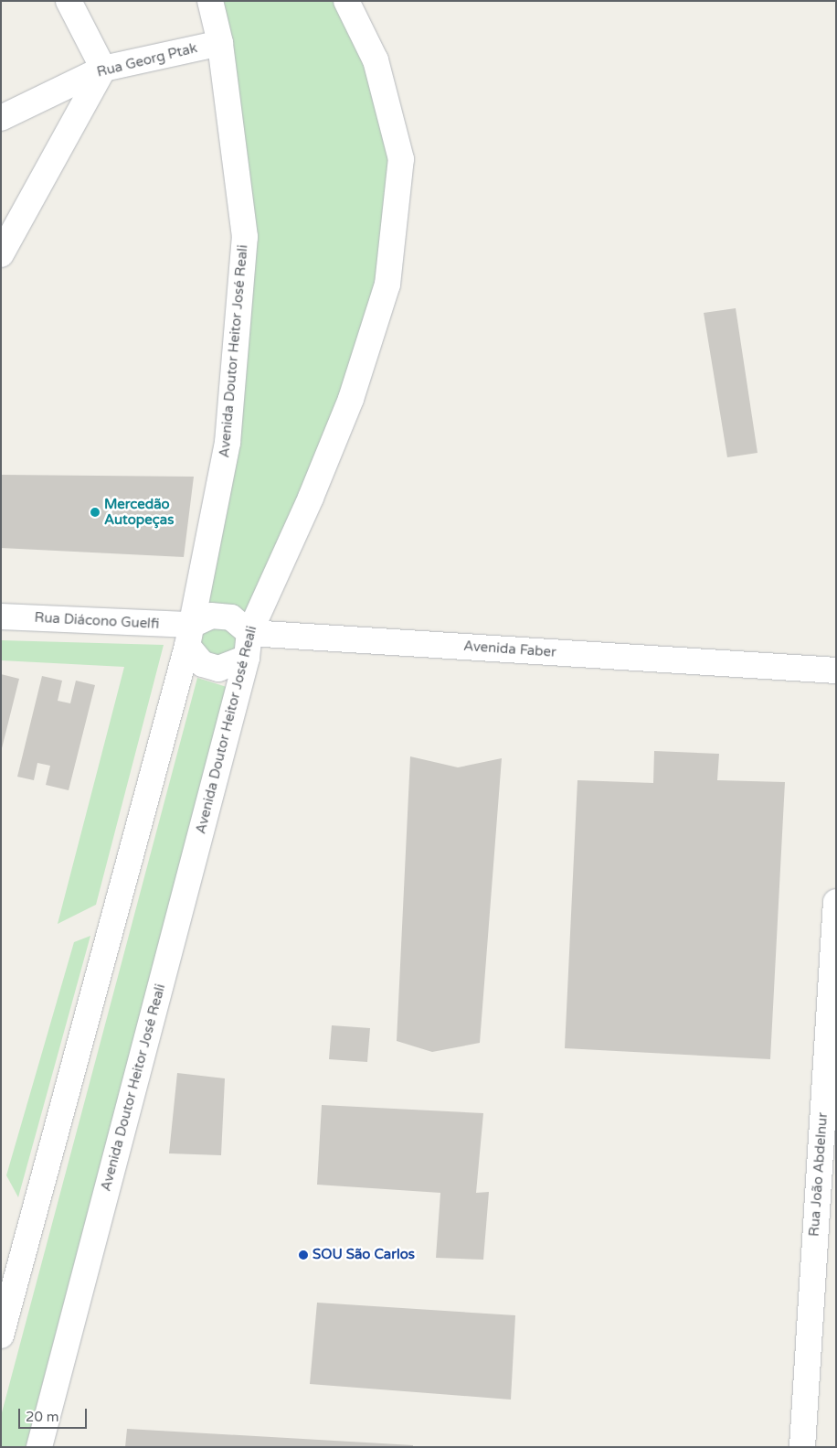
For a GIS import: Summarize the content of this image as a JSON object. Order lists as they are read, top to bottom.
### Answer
{
  "streets": {
    "main road": [
      "Rua Georg Ptak",
      "Avenida Doutor Heitor José Reali",
      "Rua Diácono Guelfi",
      "Avenida Faber",
      "Rua João Abdelnur"
    ]
  },
  "crossings": [
    ["Rua Georg Ptak", "Avenida Doutor Heitor José Reali"],
    ["Avenida Doutor Heitor José Reali", "Rua Diácono Guelfi"],
    ["Avenida Doutor Heitor José Reali", "Avenida Faber"],
    ["Rua Diácono Guelfi", "Avenida Faber"]
  ],
  "places": ["Mercedão Autopeças", "SOU São Carlos"],
  "scale_bar": "20 m"
}
